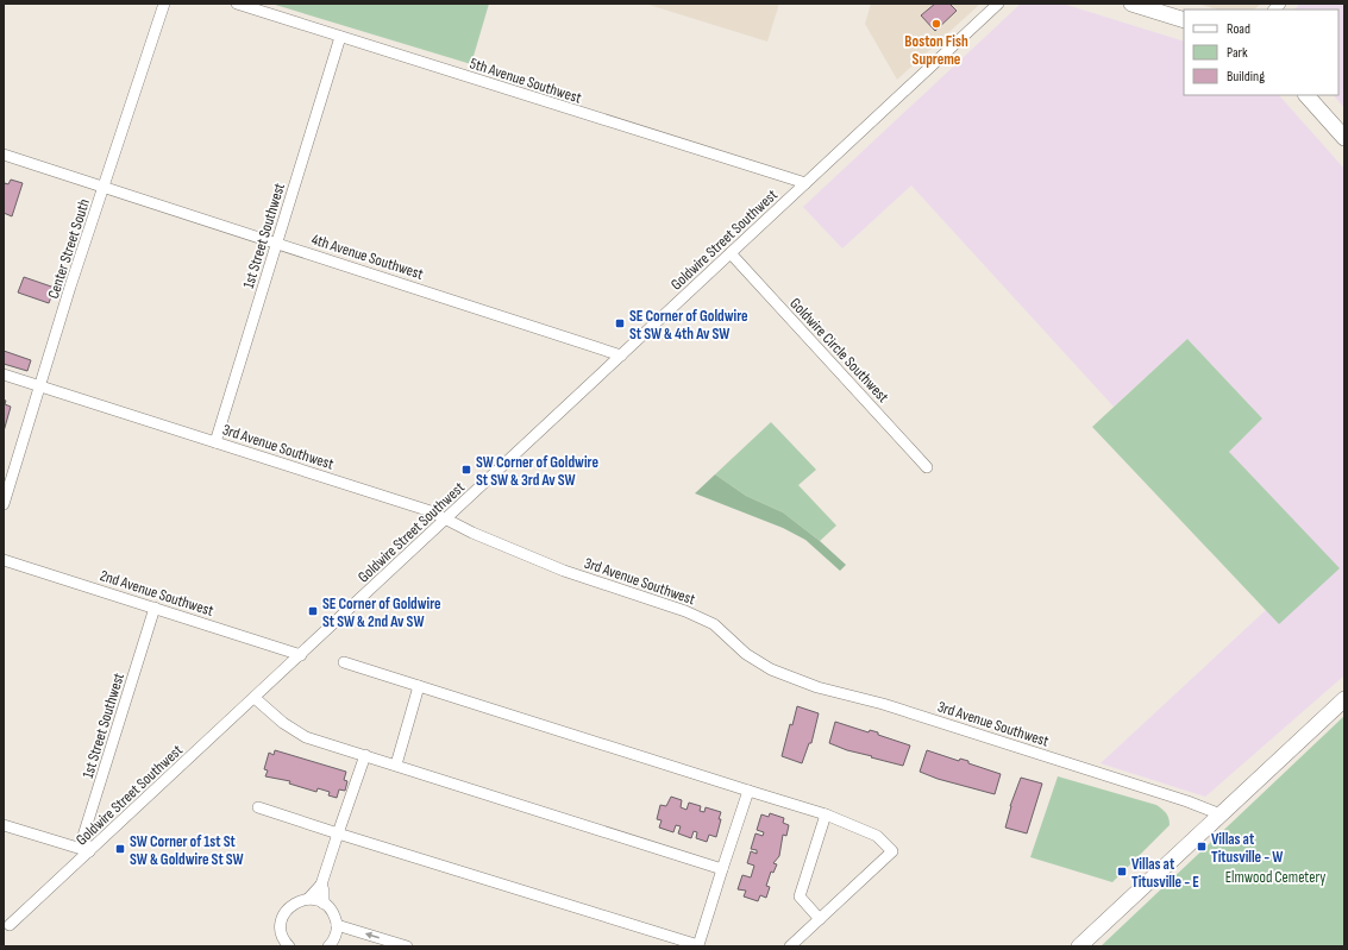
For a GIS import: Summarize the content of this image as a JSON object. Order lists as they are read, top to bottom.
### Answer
{
  "streets": {
    "street": [
      "5th Avenue Southwest",
      "1st Street Southwest",
      "Goldwire Street Southwest",
      "Center Street South",
      "4th Avenue Southwest",
      "Goldwire Circle Southwest",
      "3rd Avenue Southwest",
      "2nd Avenue Southwest"
    ]
  },
  "crossings": [
    ["5th Avenue Southwest", "1st Street Southwest"],
    ["5th Avenue Southwest", "Goldwire Street Southwest"],
    ["1st Street Southwest", "Goldwire Street Southwest"],
    ["1st Street Southwest", "4th Avenue Southwest"],
    ["1st Street Southwest", "3rd Avenue Southwest"],
    ["1st Street Southwest", "2nd Avenue Southwest"],
    ["Goldwire Street Southwest", "4th Avenue Southwest"],
    ["Goldwire Street Southwest", "Goldwire Circle Southwest"],
    ["Goldwire Street Southwest", "3rd Avenue Southwest"],
    ["Goldwire Street Southwest", "2nd Avenue Southwest"],
    ["Center Street South", "4th Avenue Southwest"],
    ["Center Street South", "3rd Avenue Southwest"]
  ],
  "parks": ["Elmwood Cemetery"],
  "places": {
    "other": ["Boston Fish Supreme"],
    "transit": [
      "SE Corner of Goldwire St SW & 4th Av SW",
      "SW Corner of Goldwire St SW & 3rd Av SW",
      "SE Corner of Goldwire St SW & 2nd Av SW",
      "Villas at Titusville - W",
      "SW Corner of 1st St SW & Goldwire St SW",
      "Villas at Titusville - E"
    ]
  },
  "legend": ["Road", "Park", "Building"]
}
